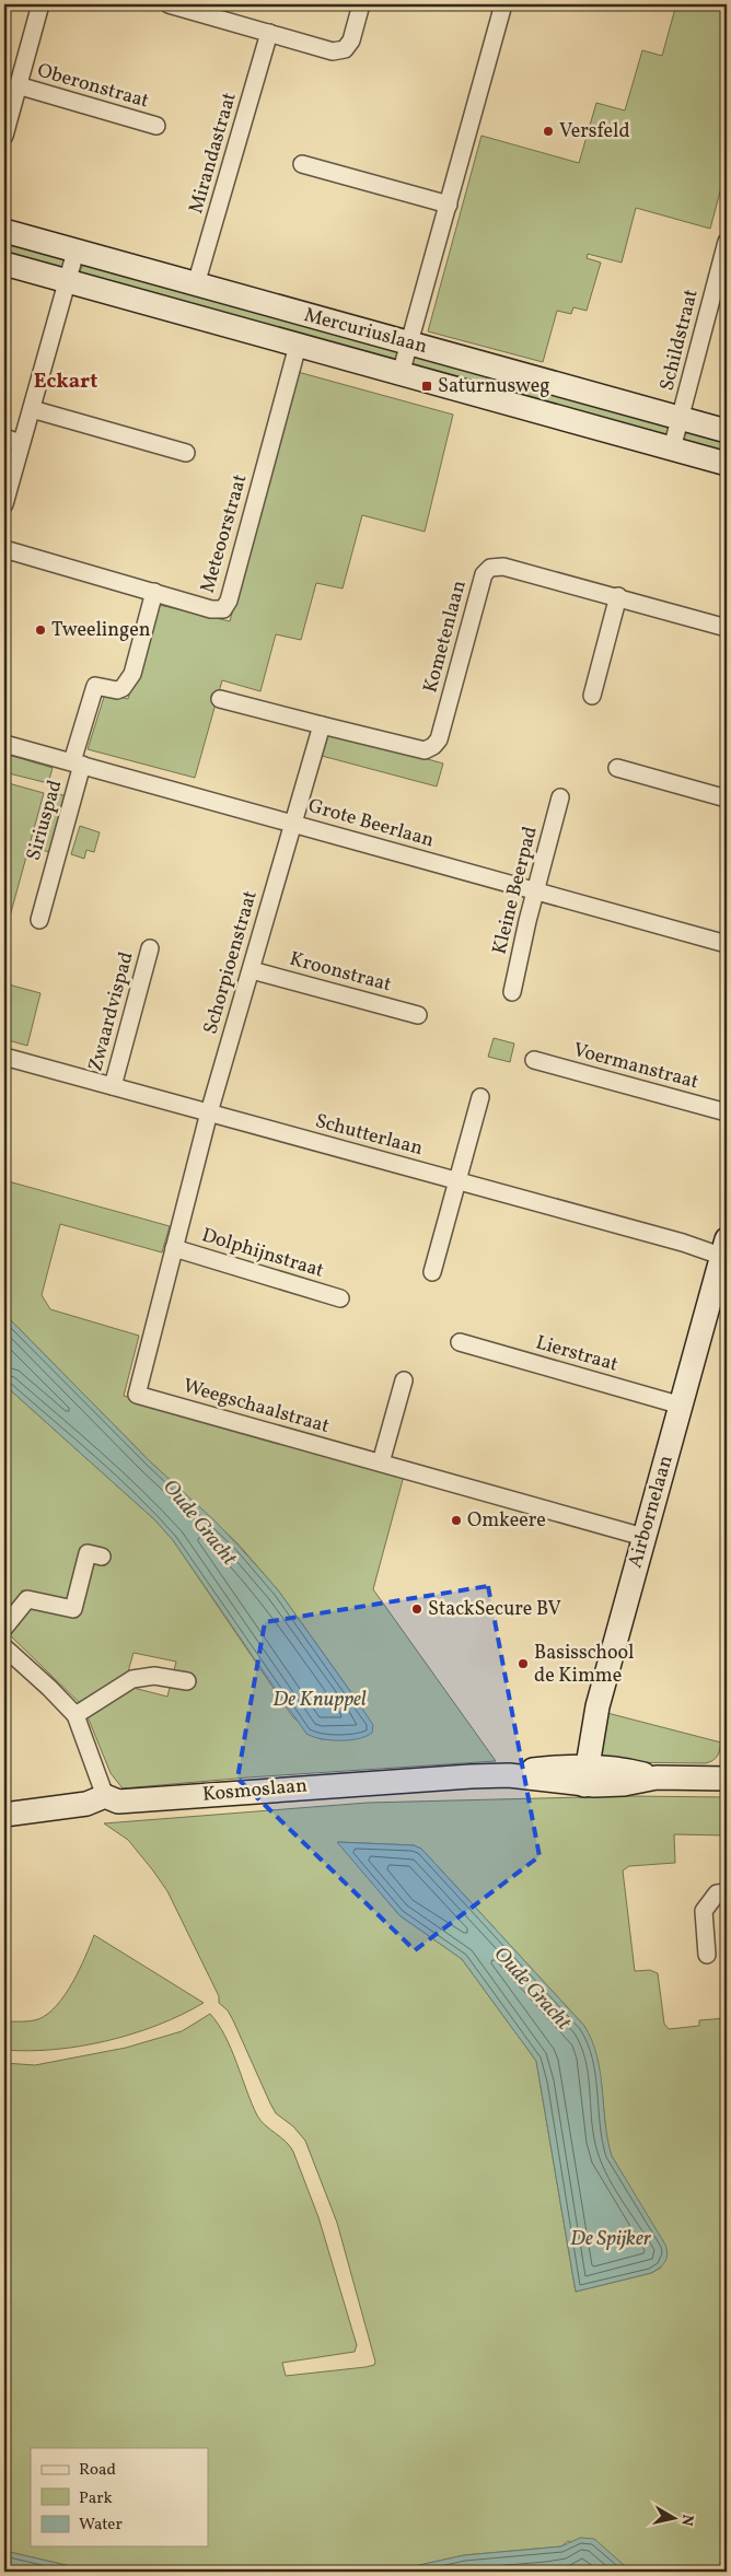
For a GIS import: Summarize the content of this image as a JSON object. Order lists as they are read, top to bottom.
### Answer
{
  "streets": {
    "street": [
      "Oberonstraat",
      "Mirandastraat",
      "Mercuriuslaan",
      "Schildstraat",
      "Meteoorstraat",
      "Kometenlaan",
      "Siriuspad",
      "Grote Beerlaan",
      "Kleine Beerpad",
      "Schorpioenstraat",
      "Kroonstraat",
      "Zwaardvispad",
      "Voermanstraat",
      "Schutterlaan",
      "Dolphijnstraat",
      "Lierstraat",
      "Weegschaalstraat",
      "Airbornelaan",
      "Kosmoslaan"
    ]
  },
  "crossings": [
    ["Mirandastraat", "Mercuriuslaan"],
    ["Mercuriuslaan", "Schildstraat"],
    ["Mercuriuslaan", "Meteoorstraat"],
    ["Meteoorstraat", "Siriuspad"],
    ["Siriuspad", "Grote Beerlaan"],
    ["Grote Beerlaan", "Kleine Beerpad"],
    ["Grote Beerlaan", "Schorpioenstraat"],
    ["Schorpioenstraat", "Kroonstraat"],
    ["Schorpioenstraat", "Schutterlaan"],
    ["Schorpioenstraat", "Weegschaalstraat"],
    ["Zwaardvispad", "Schutterlaan"],
    ["Schutterlaan", "Weegschaalstraat"],
    ["Schutterlaan", "Airbornelaan"],
    ["Dolphijnstraat", "Weegschaalstraat"],
    ["Lierstraat", "Airbornelaan"],
    ["Weegschaalstraat", "Airbornelaan"],
    ["Airbornelaan", "Kosmoslaan"]
  ],
  "districts": ["Eckart"],
  "water": ["Oude Gracht", "De Knuppel", "De Spijker"],
  "places": {
    "other": [
      "Versfeld",
      "Tweelingen",
      "Omkeere",
      "StackSecure BV",
      "Basisschool de Kimme"
    ],
    "transit": ["Saturnusweg"]
  },
  "legend": ["Road", "Park", "Water"],
  "north": "right"
}
